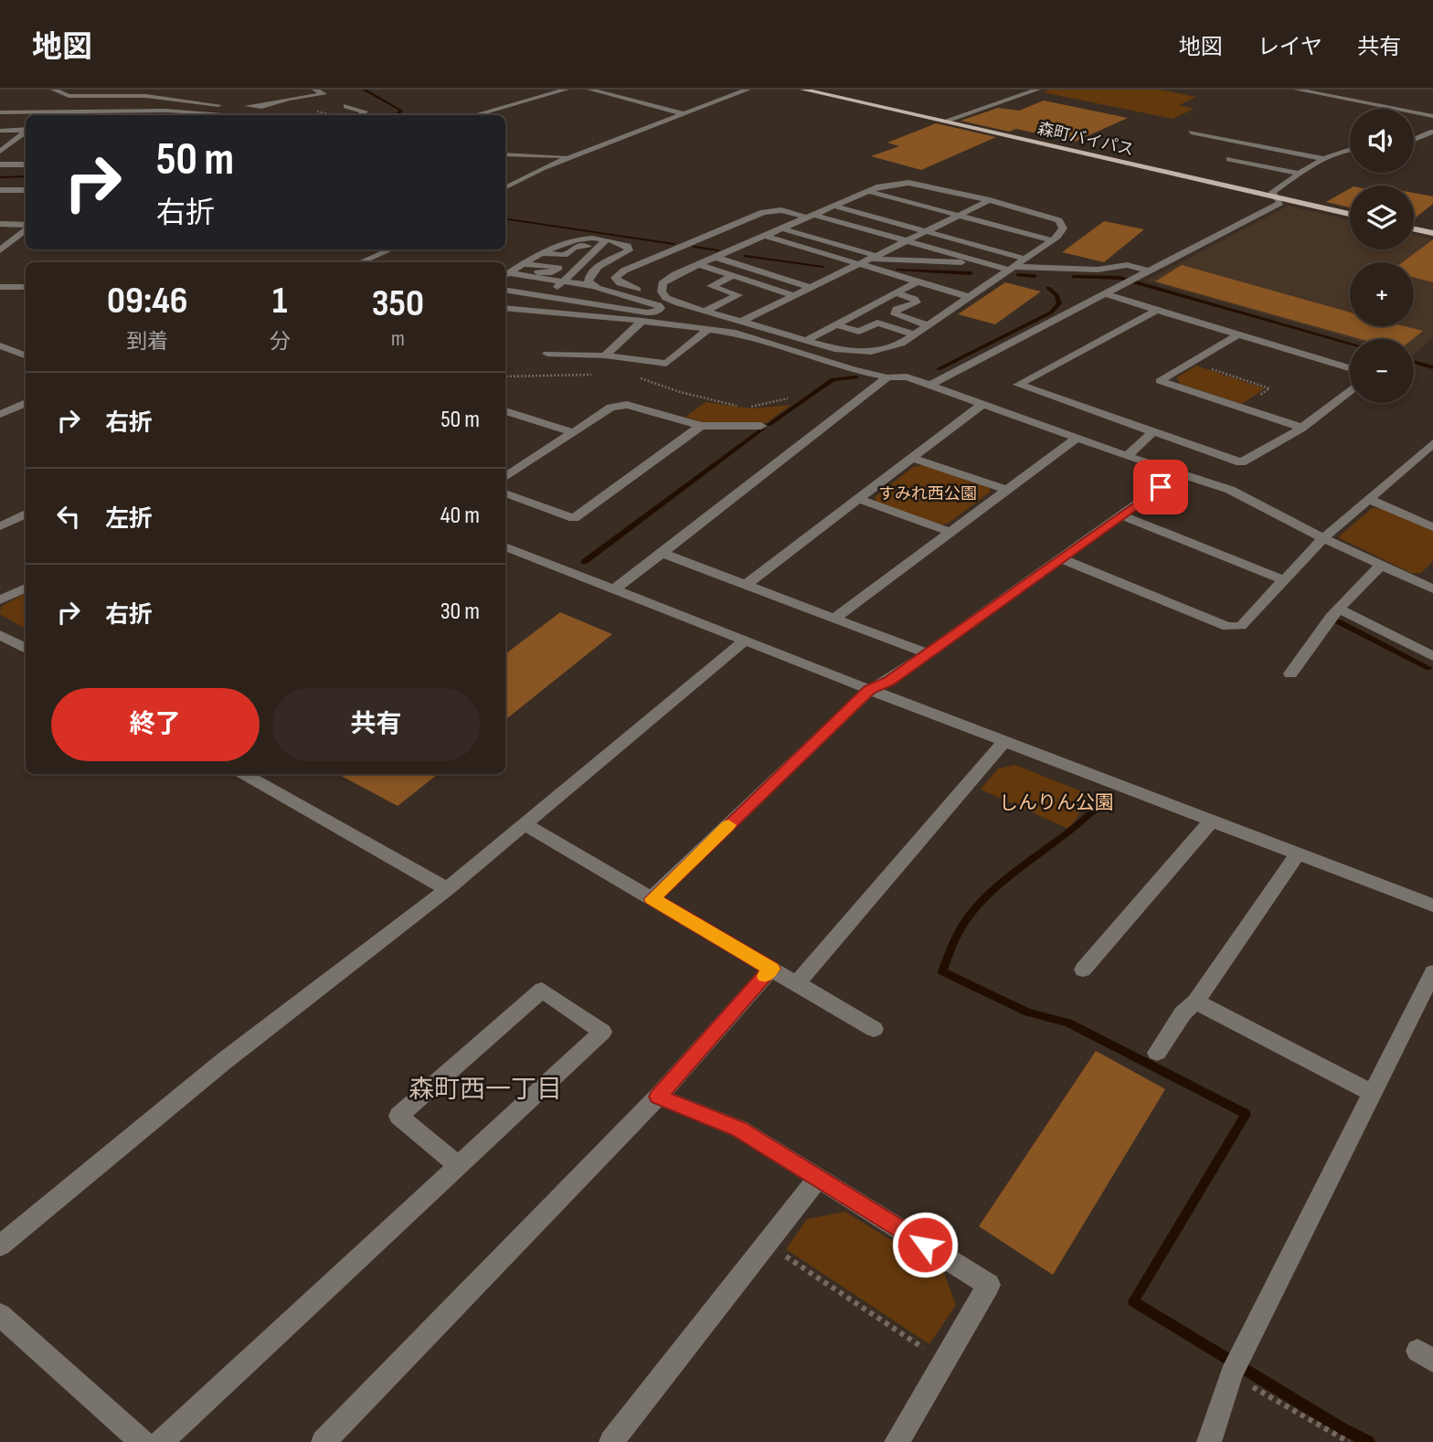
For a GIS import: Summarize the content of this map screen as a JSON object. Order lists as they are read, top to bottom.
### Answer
{
  "streets": {
    "main road": ["森町バイパス"]
  },
  "districts": ["森町西一丁目"],
  "parks": ["すみれ西公園", "しんりん公園"],
  "page": {
    "header": "地図",
    "nav": ["地図", "レイヤ", "共有"],
    "map_buttons": ["+", "−"],
    "turn": ["50 m", "右折"],
    "eta": [
      "09:46",
      "到着",
      "1",
      "分",
      "350",
      "m"
    ],
    "list": [
      {
        "name": "右折",
        "value": "50 m"
      },
      {
        "name": "左折",
        "value": "40 m"
      },
      {
        "name": "右折",
        "value": "30 m"
      }
    ],
    "buttons": ["終了", "共有"]
  }
}
